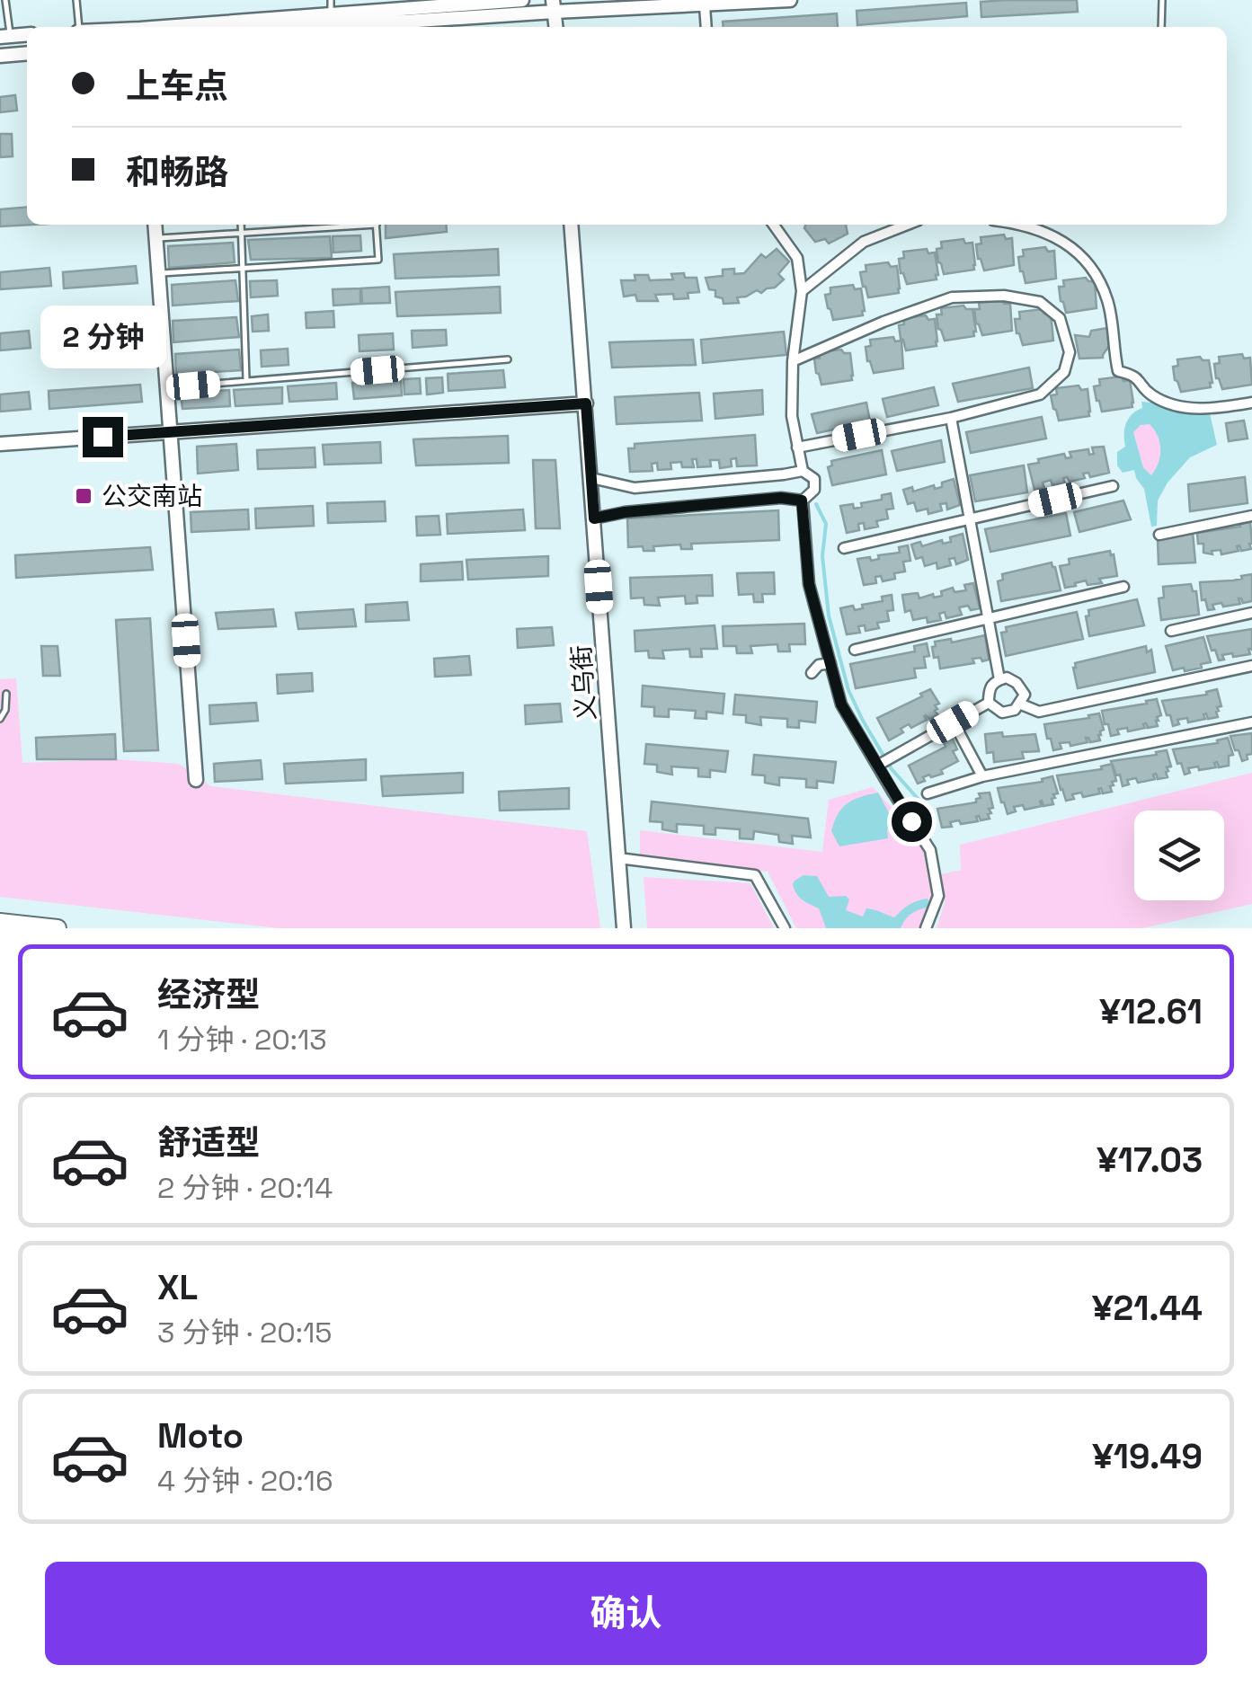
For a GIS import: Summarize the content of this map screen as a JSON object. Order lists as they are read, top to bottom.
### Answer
{
  "streets": {
    "street": ["义乌街"]
  },
  "places": {
    "transit": ["公交南站"]
  },
  "page": {
    "banner": ["上车点", "和畅路"],
    "bubble": "2 分钟",
    "list": [
      {
        "name": "经济型",
        "note": "1 分钟 · 20:13",
        "value": "¥12.61"
      },
      {
        "name": "舒适型",
        "note": "2 分钟 · 20:14",
        "value": "¥17.03"
      },
      {
        "name": "XL",
        "note": "3 分钟 · 20:15",
        "value": "¥21.44"
      },
      {
        "name": "Moto",
        "note": "4 分钟 · 20:16",
        "value": "¥19.49"
      }
    ],
    "buttons": "确认"
  }
}
